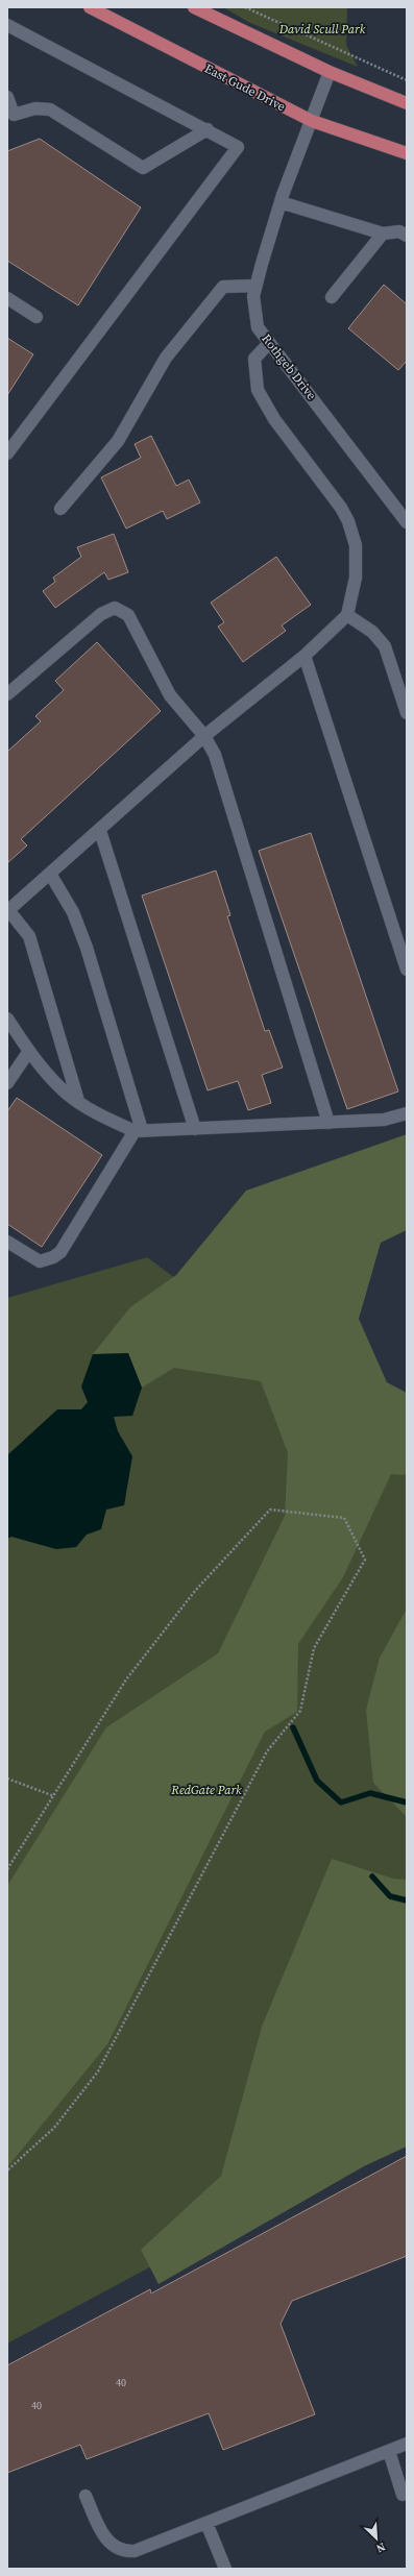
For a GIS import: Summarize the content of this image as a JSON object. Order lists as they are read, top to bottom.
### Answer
{
  "streets": {
    "main road": ["East Gude Drive"],
    "street": ["Rothgeb Drive"]
  },
  "crossings": [
    ["East Gude Drive", "Rothgeb Drive"]
  ],
  "parks": ["David Scull Park", "RedGate Park"],
  "house_numbers": ["40", "40"],
  "north": "bottom right"
}
